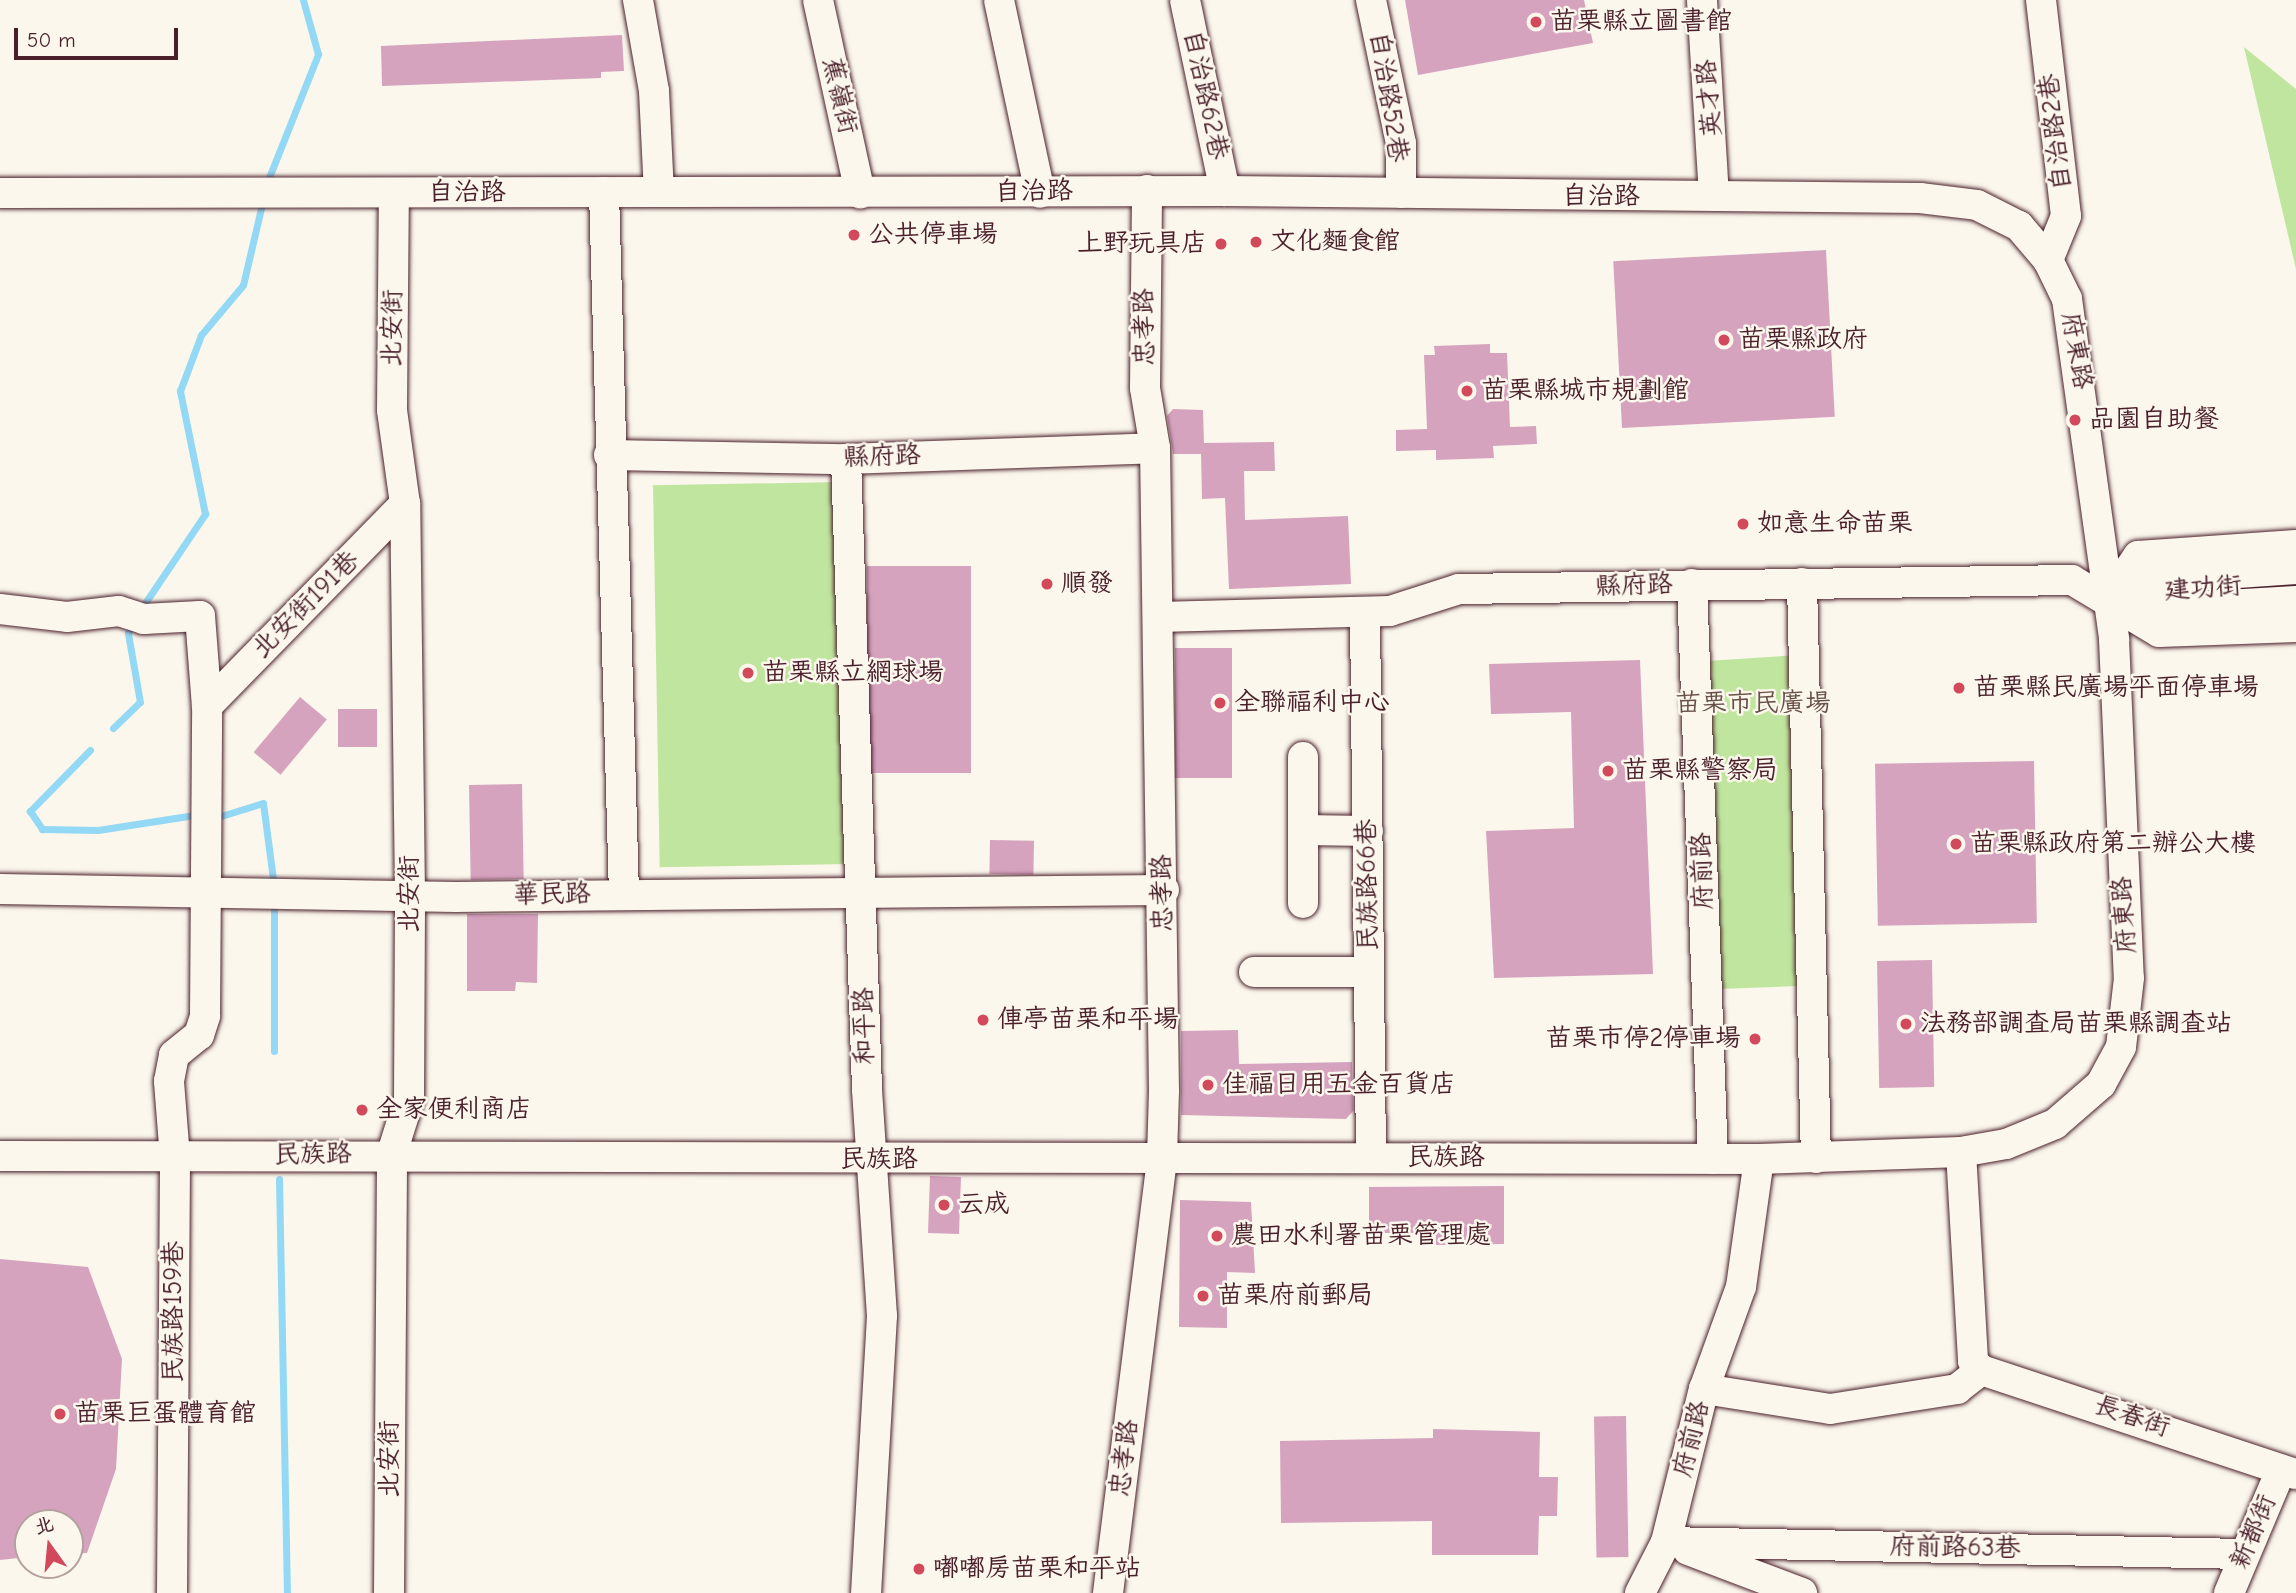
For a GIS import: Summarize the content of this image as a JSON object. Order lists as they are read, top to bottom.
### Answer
{
  "streets": {
    "street": [
      "自治路62巷",
      "蕉嶺街",
      "自治路52巷",
      "英才路",
      "自治路2巷",
      "自治路",
      "忠孝路",
      "北安街",
      "府東路",
      "縣府路",
      "建功街",
      "北安街191巷",
      "府前路",
      "民族路66巷",
      "華民路",
      "和平路",
      "民族路",
      "民族路159巷",
      "長春街",
      "新都街",
      "府前路63巷"
    ]
  },
  "crossings": [
    ["自治路62巷", "自治路"],
    ["蕉嶺街", "自治路"],
    ["自治路52巷", "自治路"],
    ["英才路", "自治路"],
    ["自治路2巷", "自治路"],
    ["自治路2巷", "府東路"],
    ["自治路", "忠孝路"],
    ["自治路", "北安街"],
    ["自治路", "府東路"],
    ["忠孝路", "縣府路"],
    ["忠孝路", "華民路"],
    ["忠孝路", "民族路"],
    ["北安街", "北安街191巷"],
    ["北安街", "華民路"],
    ["北安街", "民族路"],
    ["府東路", "縣府路"],
    ["府東路", "建功街"],
    ["府東路", "府前路"],
    ["府東路", "民族路"],
    ["縣府路", "建功街"],
    ["縣府路", "府前路"],
    ["縣府路", "民族路66巷"],
    ["縣府路", "和平路"],
    ["府前路", "民族路"],
    ["府前路", "府前路63巷"],
    ["民族路66巷", "民族路"],
    ["華民路", "和平路"],
    ["華民路", "民族路159巷"],
    ["和平路", "民族路"],
    ["民族路", "民族路159巷"],
    ["長春街", "新都街"],
    ["新都街", "府前路63巷"]
  ],
  "parks": ["苗栗市民廣場"],
  "places": [
    "苗栗縣立圖書館",
    "公共停車場",
    "文化麵食館",
    "上野玩具店",
    "苗栗縣政府",
    "苗栗縣城市規劃館",
    "品園自助餐",
    "如意生命苗栗",
    "順發",
    "苗栗縣立網球場",
    "苗栗縣民廣場平面停車場",
    "全聯福利中心",
    "苗栗縣警察局",
    "苗栗縣政府第二辦公大樓",
    "俥亭苗栗和平場",
    "法務部調查局苗栗縣調查站",
    "苗栗市停2停車場",
    "佳福日用五金百貨店",
    "全家便利商店",
    "云成",
    "農田水利署苗栗管理處",
    "苗栗府前郵局",
    "苗栗巨蛋體育館",
    "嘟嘟房苗栗和平站"
  ],
  "scale_bar": "50 m",
  "north": "top"
}
